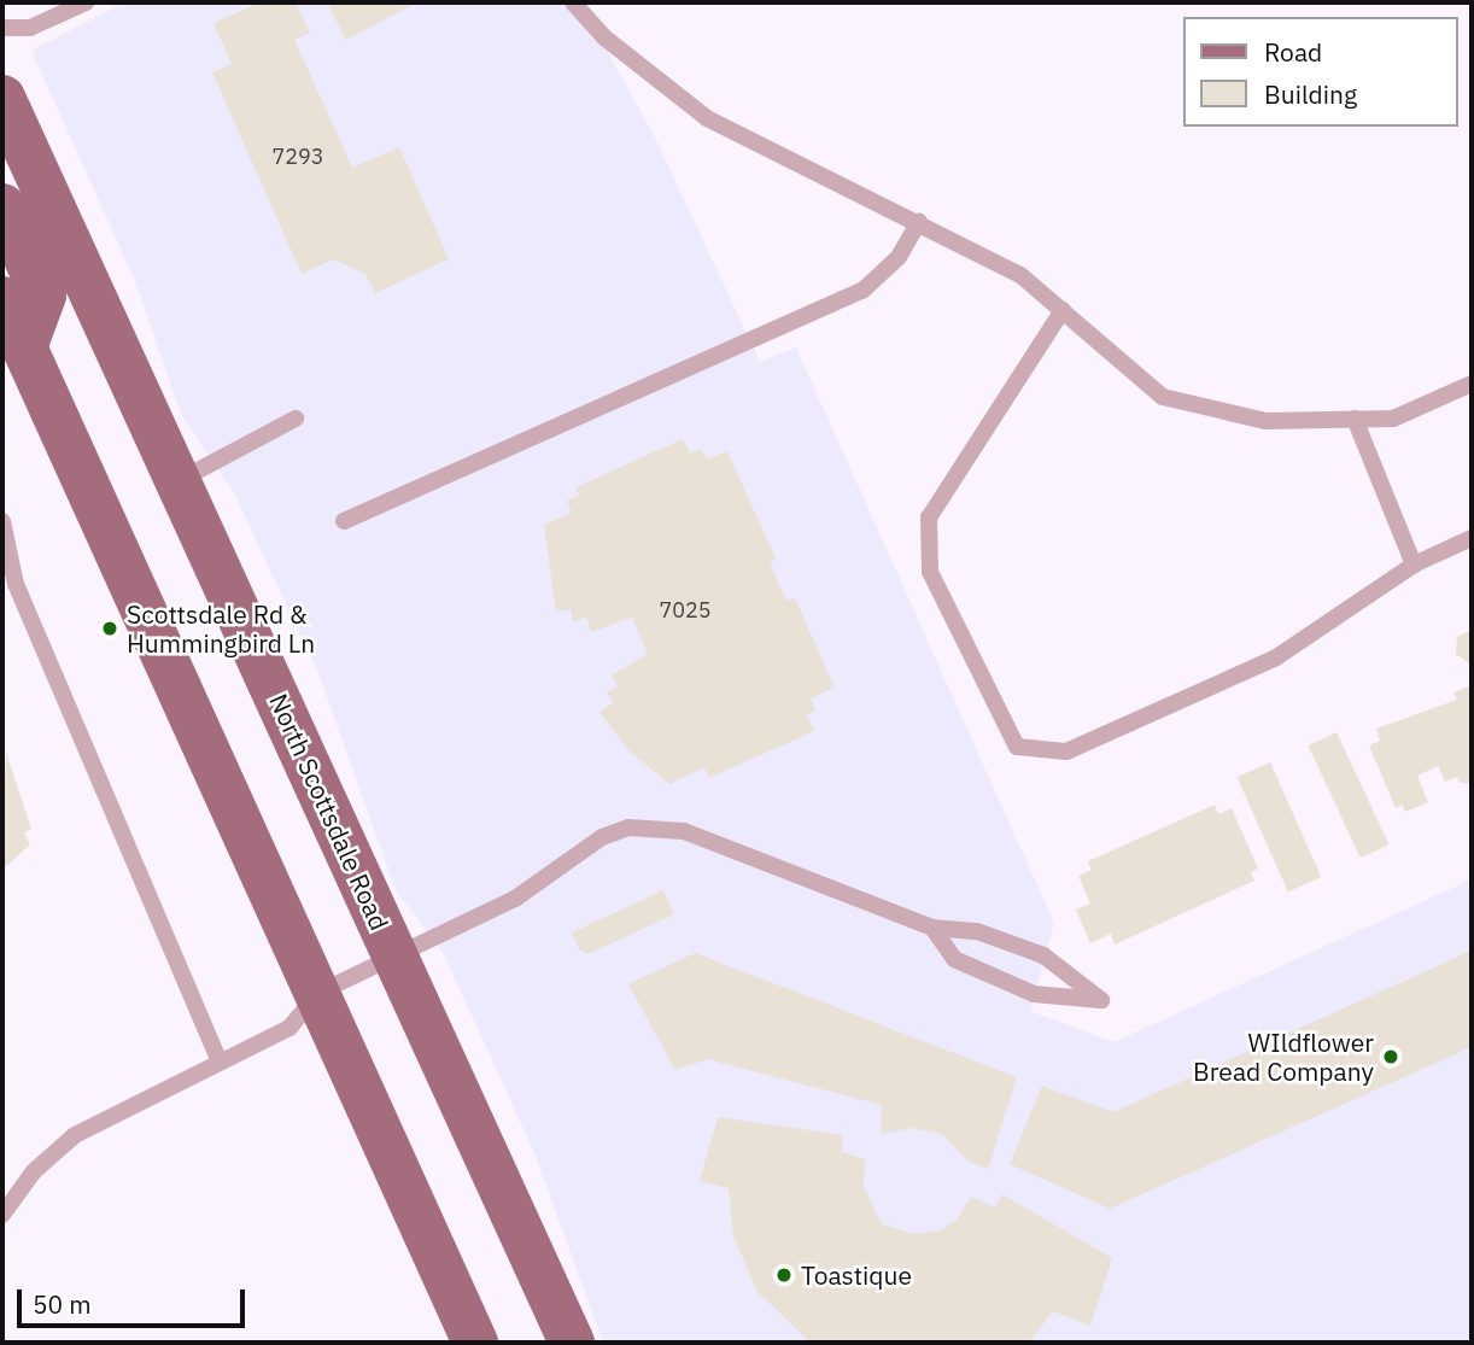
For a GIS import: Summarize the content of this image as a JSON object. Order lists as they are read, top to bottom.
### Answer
{
  "streets": {
    "main road": ["North Scottsdale Road"]
  },
  "places": ["Scottsdale Rd & Hummingbird Ln", "WIldflower Bread Company", "Toastique"],
  "house_numbers": ["7293", "7025"],
  "legend": ["Road", "Building"],
  "scale_bar": "50 m"
}
